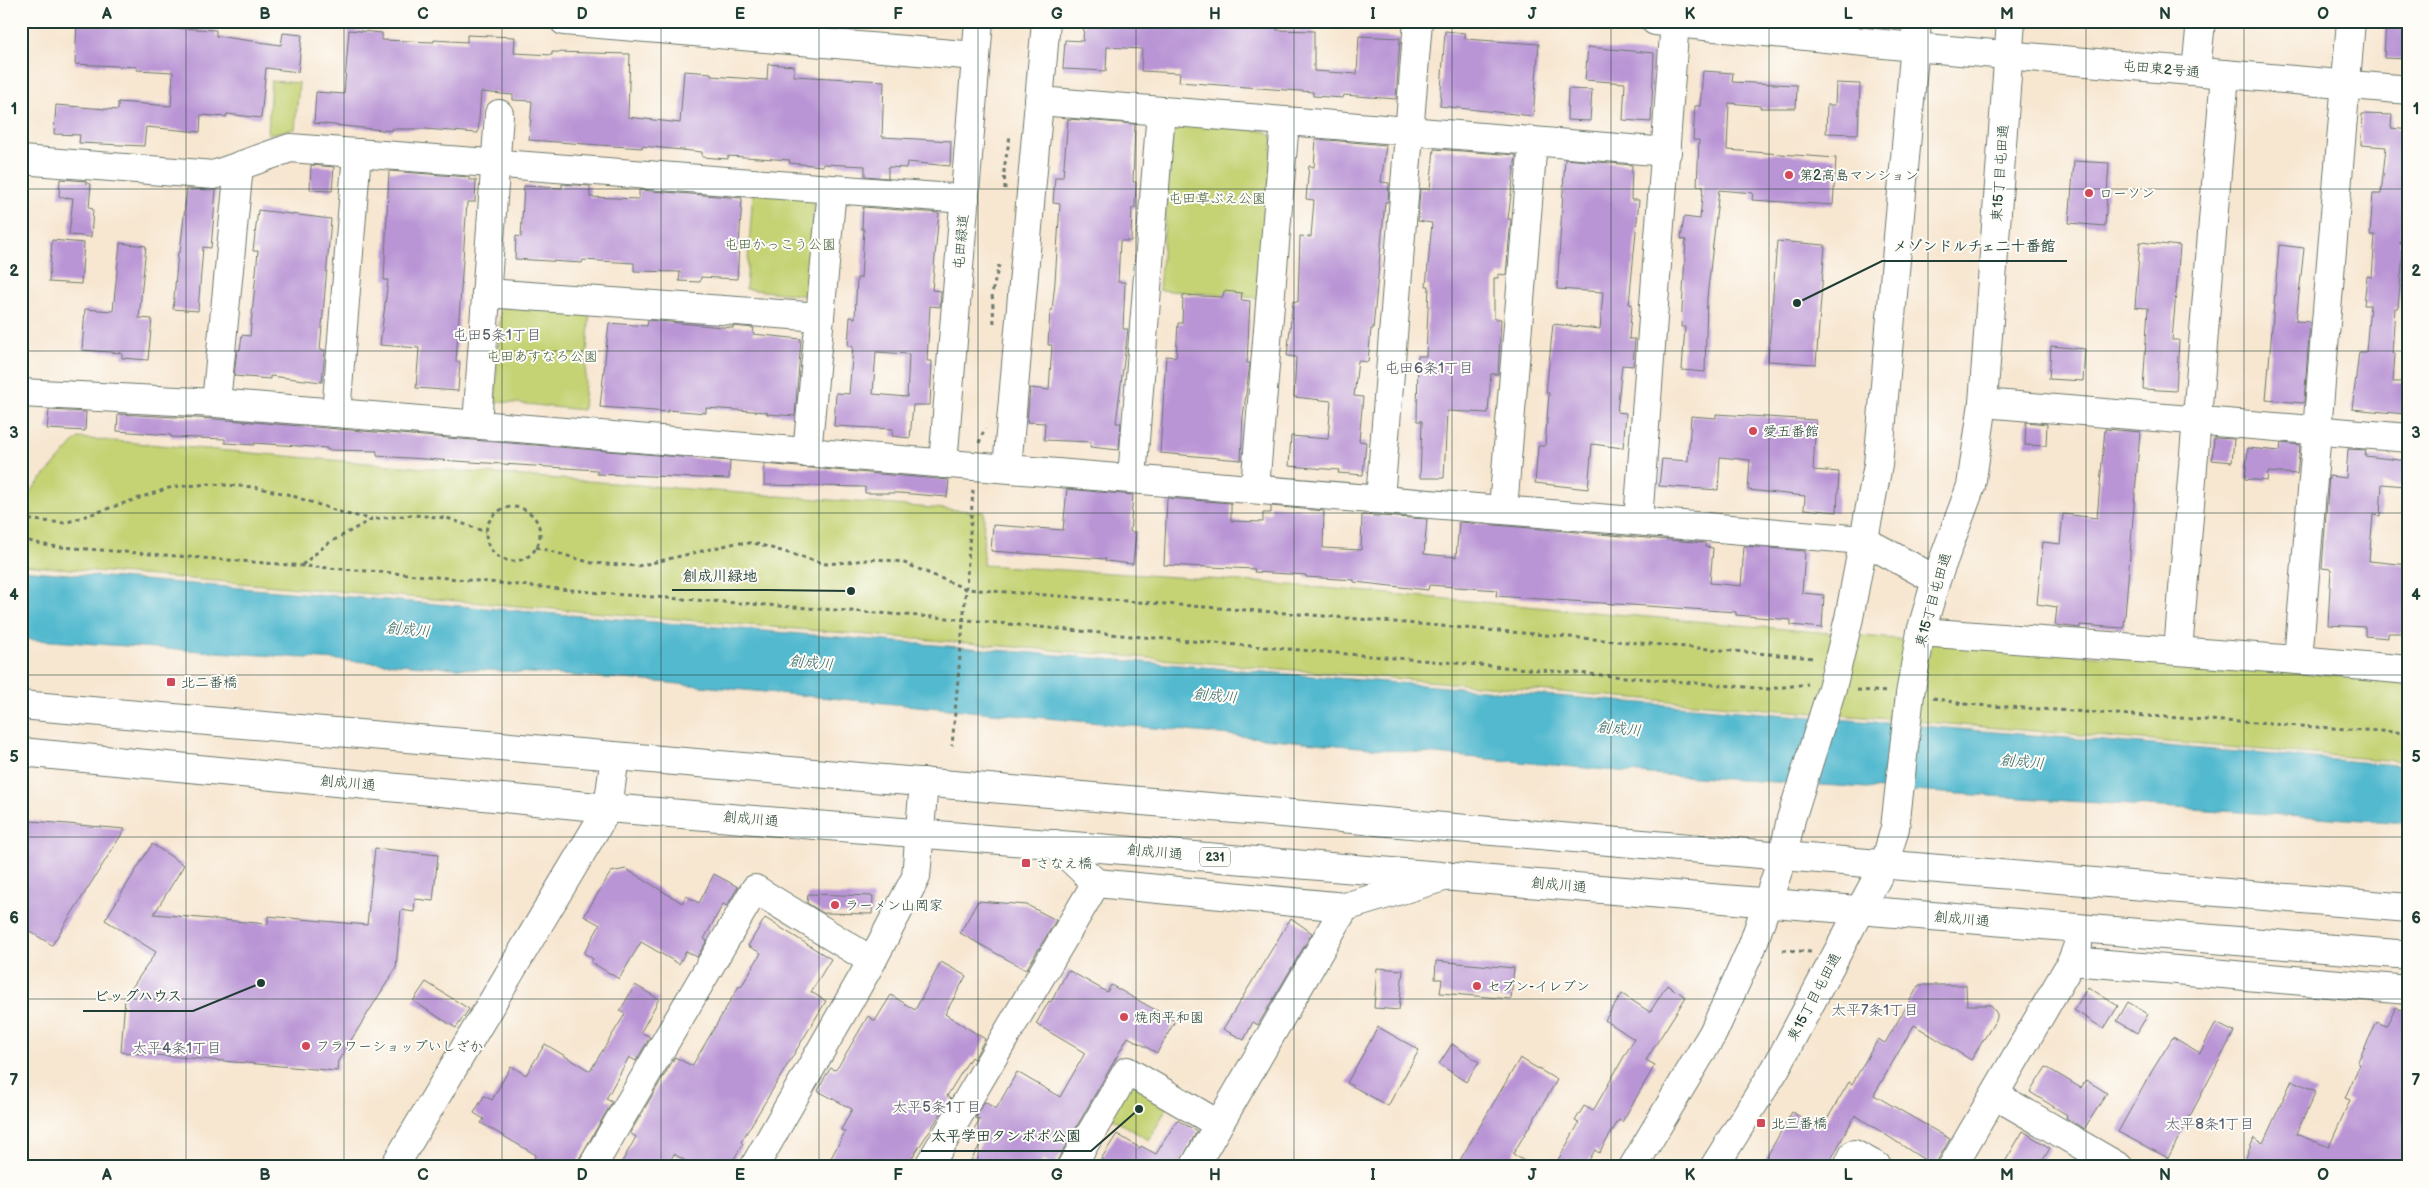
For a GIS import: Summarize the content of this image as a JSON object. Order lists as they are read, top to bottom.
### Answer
{
  "streets": {
    "main road": [
      "屯田東2号通",
      "東15丁目屯田通",
      "屯田緑道",
      "創成川通",
      "231"
    ]
  },
  "crossings": [
    ["屯田東2号通", "東15丁目屯田通"],
    ["東15丁目屯田通", "創成川通"]
  ],
  "districts": [
    "屯田5条1丁目",
    "屯田6条1丁目",
    "太平7条1丁目",
    "太平4条1丁目",
    "太平5条1丁目",
    "太平8条1丁目"
  ],
  "water": ["創成川"],
  "parks": ["屯田草ぶえ公園", "屯田かっこう公園", "屯田あすなろ公園"],
  "places": {
    "other": [
      "第2高島マンション",
      "ローソン",
      "メゾンドルチェ二十番館",
      "愛五番館",
      "創成川緑地",
      "ラーメン山岡家",
      "ビッグハウス",
      "セブン-イレブン",
      "焼肉平和園",
      "フラワーショップいしざか",
      "太平学田タンポポ公園"
    ],
    "transit": ["北二番橋", "さなえ橋", "北三番橋"]
  },
  "grid": {
    "columns": [
      "A",
      "B",
      "C",
      "D",
      "E",
      "F",
      "G",
      "H",
      "I",
      "J",
      "K",
      "L",
      "M",
      "N",
      "O"
    ],
    "rows": [
      "1",
      "2",
      "3",
      "4",
      "5",
      "6",
      "7"
    ]
  }
}
